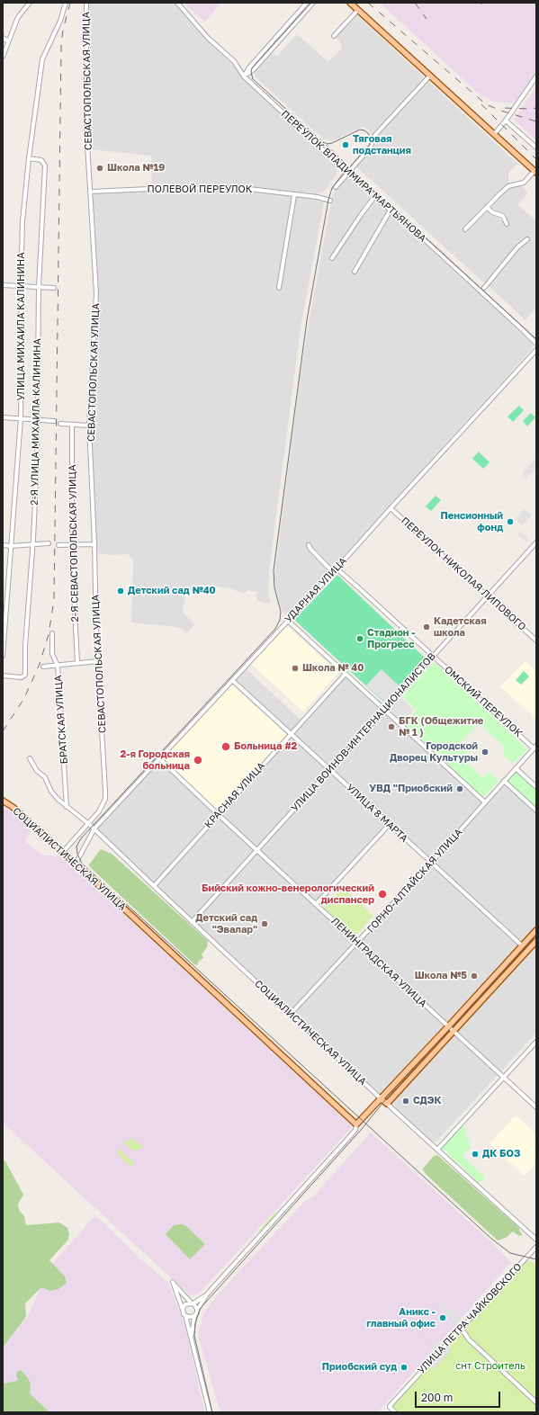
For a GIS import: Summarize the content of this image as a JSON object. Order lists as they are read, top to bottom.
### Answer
{
  "streets": {
    "main road": ["СОЦИАЛИСТИЧЕСКАЯ УЛИЦА"],
    "street": [
      "СЕВАСТОПОЛЬСКАЯ УЛИЦА",
      "ПЕРЕУЛОК ВЛАДИМИРА МАРТЬЯНОВА",
      "ПОЛЕВОЙ ПЕРЕУЛОК",
      "УЛИЦА МИХАИЛА КАЛИНИНА",
      "2-Я УЛИЦА МИХАИЛА КАЛИНИНА",
      "2-Я СЕВАСТОПОЛЬСКАЯ УЛИЦА",
      "ПЕРЕУЛОК НИКОЛАЯ ЛИПОВОГО",
      "УДАРНАЯ УЛИЦА",
      "ОМСКИЙ ПЕРЕУЛОК",
      "БРАТСКАЯ УЛИЦА",
      "УЛИЦА ВОИНОВ-ИНТЕРНАЦИОНАЛИСТОВ",
      "КРАСНАЯ УЛИЦА",
      "УЛИЦА 8 МАРТА",
      "ГОРНО-АЛТАЙСКАЯ УЛИЦА",
      "ЛЕНИНГРАДСКАЯ УЛИЦА",
      "УЛИЦА ПЕТРА ЧАЙКОВСКОГО"
    ]
  },
  "crossings": [
    ["СЕВАСТОПОЛЬСКАЯ УЛИЦА", "ПОЛЕВОЙ ПЕРЕУЛОК"],
    ["СЕВАСТОПОЛЬСКАЯ УЛИЦА", "СОЦИАЛИСТИЧЕСКАЯ УЛИЦА"],
    ["УЛИЦА МИХАИЛА КАЛИНИНА", "2-Я УЛИЦА МИХАИЛА КАЛИНИНА"],
    ["ПЕРЕУЛОК НИКОЛАЯ ЛИПОВОГО", "УДАРНАЯ УЛИЦА"],
    ["ПЕРЕУЛОК НИКОЛАЯ ЛИПОВОГО", "УЛИЦА ВОИНОВ-ИНТЕРНАЦИОНАЛИСТОВ"],
    ["УДАРНАЯ УЛИЦА", "ОМСКИЙ ПЕРЕУЛОК"],
    ["УДАРНАЯ УЛИЦА", "УЛИЦА 8 МАРТА"],
    ["УДАРНАЯ УЛИЦА", "СОЦИАЛИСТИЧЕСКАЯ УЛИЦА"],
    ["УДАРНАЯ УЛИЦА", "ЛЕНИНГРАДСКАЯ УЛИЦА"],
    ["ОМСКИЙ ПЕРЕУЛОК", "УЛИЦА ВОИНОВ-ИНТЕРНАЦИОНАЛИСТОВ"],
    ["ОМСКИЙ ПЕРЕУЛОК", "ГОРНО-АЛТАЙСКАЯ УЛИЦА"],
    ["БРАТСКАЯ УЛИЦА", "СОЦИАЛИСТИЧЕСКАЯ УЛИЦА"],
    ["УЛИЦА ВОИНОВ-ИНТЕРНАЦИОНАЛИСТОВ", "УЛИЦА 8 МАРТА"],
    ["УЛИЦА ВОИНОВ-ИНТЕРНАЦИОНАЛИСТОВ", "СОЦИАЛИСТИЧЕСКАЯ УЛИЦА"],
    ["УЛИЦА ВОИНОВ-ИНТЕРНАЦИОНАЛИСТОВ", "ЛЕНИНГРАДСКАЯ УЛИЦА"],
    ["КРАСНАЯ УЛИЦА", "УЛИЦА 8 МАРТА"],
    ["КРАСНАЯ УЛИЦА", "СОЦИАЛИСТИЧЕСКАЯ УЛИЦА"],
    ["КРАСНАЯ УЛИЦА", "ЛЕНИНГРАДСКАЯ УЛИЦА"],
    ["УЛИЦА 8 МАРТА", "ГОРНО-АЛТАЙСКАЯ УЛИЦА"],
    ["СОЦИАЛИСТИЧЕСКАЯ УЛИЦА", "ГОРНО-АЛТАЙСКАЯ УЛИЦА"],
    ["ГОРНО-АЛТАЙСКАЯ УЛИЦА", "ЛЕНИНГРАДСКАЯ УЛИЦА"]
  ],
  "parks": ["снт Строитель"],
  "places": [
    "Тяговая подстанция",
    "Школа №19",
    "Пенсионный фонд",
    "Детский сад №40",
    "Кадетская школа",
    "Стадион - Прогресс",
    "Школа № 40",
    "БГК (Общежитие № 1 )",
    "Больница #2",
    "Городской Дворец Культуры",
    "2-я Городская больница",
    "УВД \"Приобский",
    "Бийский кожно-венерологический диспансер",
    "Детский сад \"Эвалар\"",
    "Школа №5",
    "СДЭК",
    "ДК БОЗ",
    "Аникс - главный офис",
    "Приобский суд"
  ],
  "scale_bar": "200 m"
}
